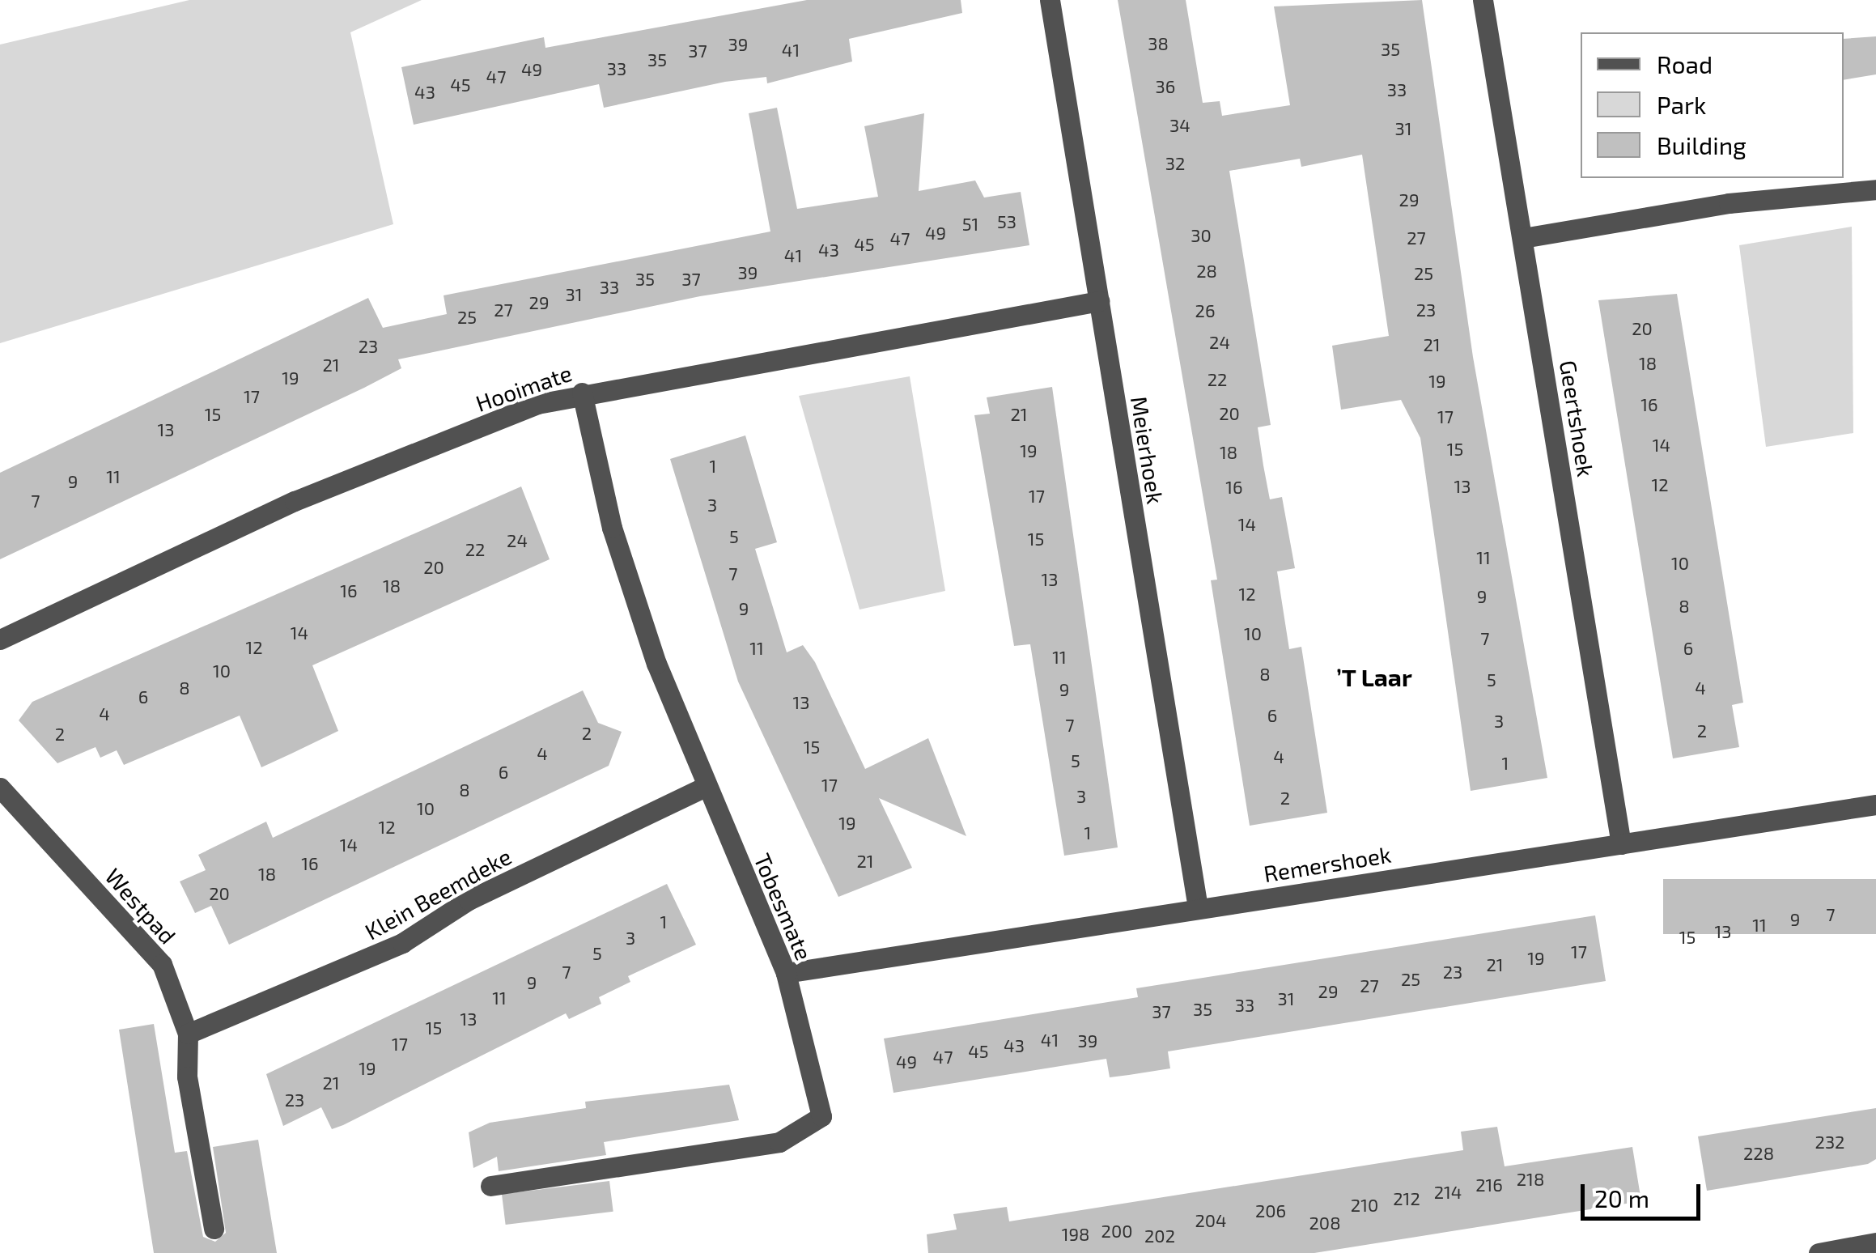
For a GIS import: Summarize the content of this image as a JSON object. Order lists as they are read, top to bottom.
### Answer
{
  "streets": {
    "street": [
      "Hooimate",
      "Geertshoek",
      "Meierhoek",
      "Remershoek",
      "Klein Beemdeke",
      "Westpad",
      "Tobesmate"
    ]
  },
  "crossings": [
    ["Hooimate", "Meierhoek"],
    ["Hooimate", "Tobesmate"],
    ["Geertshoek", "Remershoek"],
    ["Meierhoek", "Remershoek"],
    ["Remershoek", "Tobesmate"],
    ["Klein Beemdeke", "Westpad"],
    ["Klein Beemdeke", "Tobesmate"]
  ],
  "districts": ["’T Laar"],
  "house_numbers": [
    "38",
    "39",
    "35",
    "41",
    "37",
    "35",
    "33",
    "49",
    "47",
    "45",
    "36",
    "33",
    "43",
    "34",
    "31",
    "32",
    "29",
    "53",
    "51",
    "49",
    "30",
    "27",
    "47",
    "45",
    "43",
    "41",
    "28",
    "39",
    "25",
    "35",
    "37",
    "33",
    "31",
    "29",
    "27",
    "23",
    "26",
    "25",
    "20",
    "24",
    "21",
    "23",
    "18",
    "21",
    "19",
    "22",
    "19",
    "17",
    "16",
    "20",
    "15",
    "21",
    "17",
    "13",
    "14",
    "15",
    "19",
    "18",
    "1",
    "11",
    "9",
    "12",
    "13",
    "16",
    "17",
    "7",
    "3",
    "14",
    "5",
    "15",
    "24",
    "22",
    "11",
    "10",
    "20",
    "7",
    "13",
    "18",
    "16",
    "12",
    "9",
    "8",
    "9",
    "14",
    "10",
    "7",
    "12",
    "11",
    "6",
    "11",
    "10",
    "8",
    "5",
    "8",
    "4",
    "9",
    "6",
    "13",
    "4",
    "6",
    "3",
    "7",
    "2",
    "2",
    "2",
    "15",
    "4",
    "4",
    "5",
    "1",
    "6",
    "17",
    "8",
    "3",
    "2",
    "10",
    "19",
    "12",
    "1",
    "14",
    "21",
    "16",
    "18",
    "20",
    "7",
    "9",
    "1",
    "11",
    "13",
    "15",
    "3",
    "17",
    "5",
    "19",
    "21",
    "7",
    "23",
    "25",
    "9",
    "27",
    "29",
    "11",
    "31",
    "33",
    "35",
    "37",
    "13",
    "15",
    "41",
    "39",
    "17",
    "43",
    "45",
    "47",
    "49",
    "19",
    "21",
    "23",
    "232",
    "228",
    "218",
    "216",
    "214",
    "212",
    "210",
    "206",
    "204",
    "208",
    "200",
    "198",
    "202"
  ],
  "legend": ["Road", "Park", "Building"],
  "scale_bar": "20 m"
}
